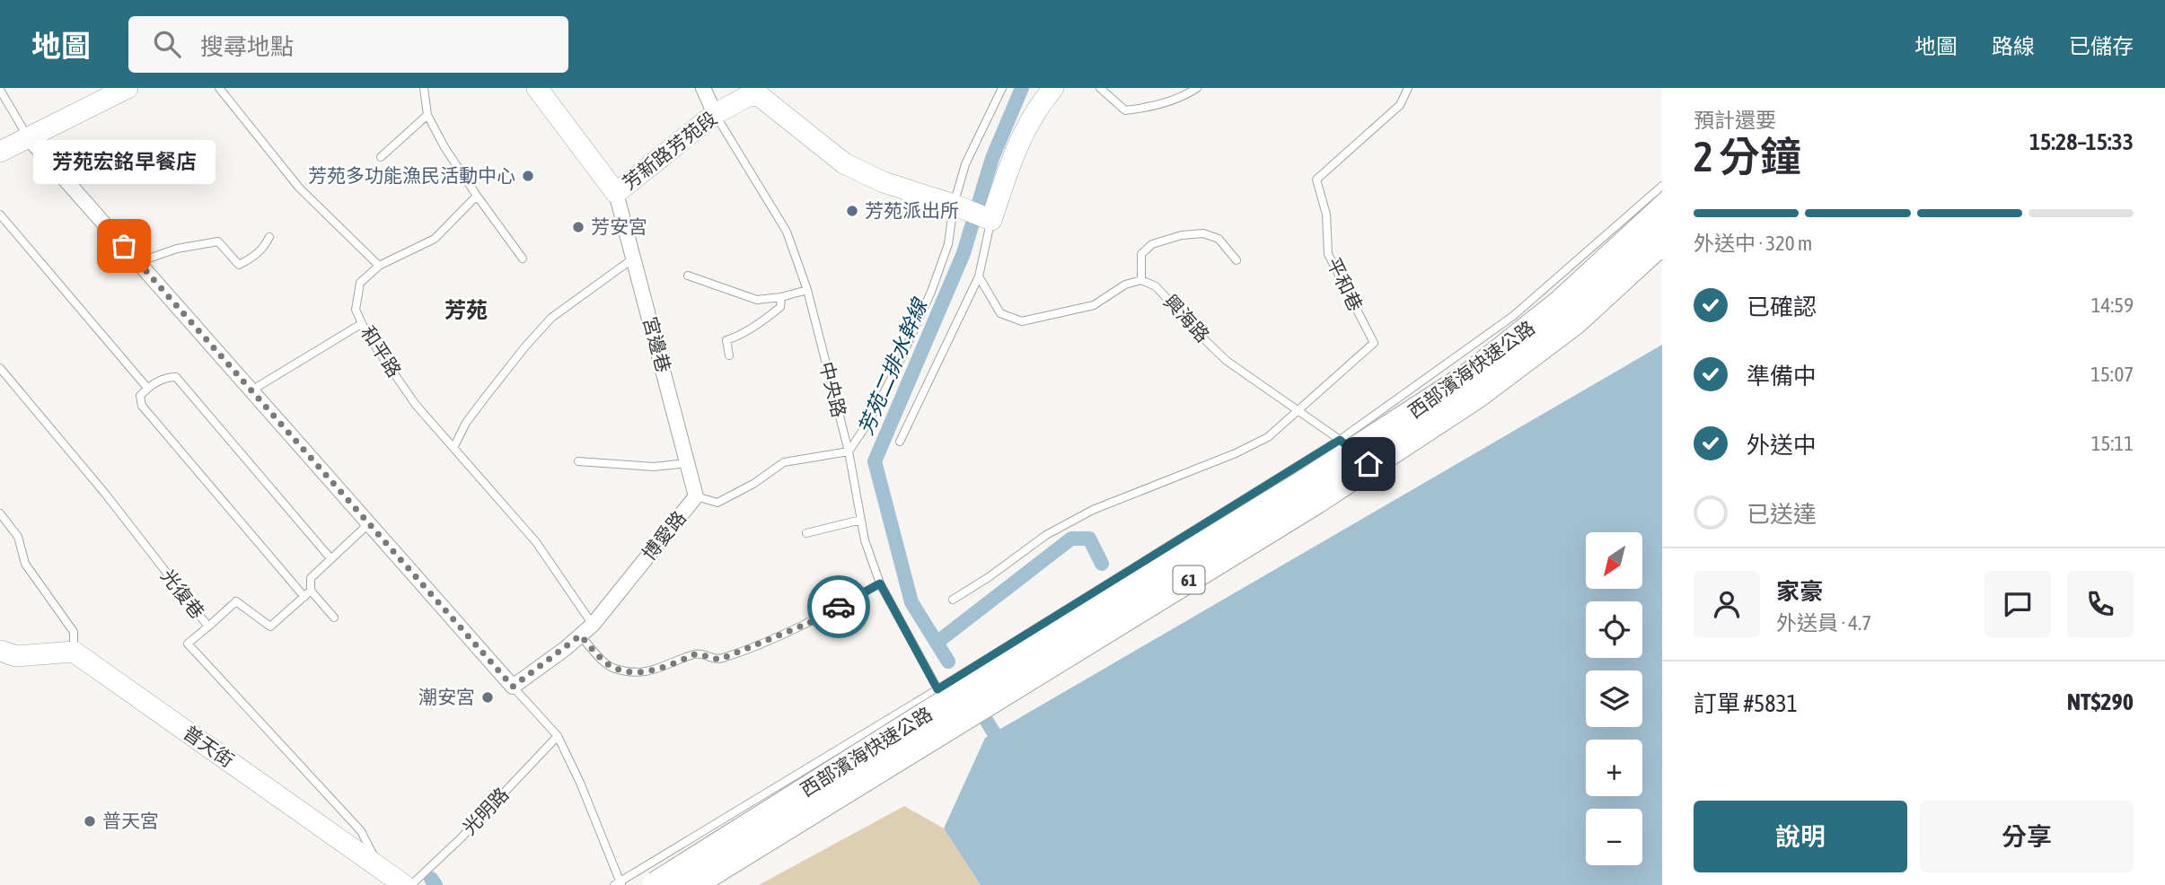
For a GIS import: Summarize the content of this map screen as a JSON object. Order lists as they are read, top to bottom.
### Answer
{
  "streets": {
    "highway": ["西部濱海快速公路", "61"],
    "street": [
      "芳新路芳苑段",
      "宮邊巷",
      "中央路",
      "博愛路",
      "普天街"
    ],
    "lane": [
      "平和巷",
      "興海路",
      "和平路",
      "光復巷",
      "光明路"
    ]
  },
  "crossings": [
    ["芳新路芳苑段", "宮邊巷"],
    ["芳新路芳苑段", "中央路"],
    ["平和巷", "興海路"],
    ["宮邊巷", "博愛路"],
    ["和平路", "博愛路"],
    ["中央路", "博愛路"],
    ["光復巷", "普天街"]
  ],
  "districts": ["芳苑"],
  "water": ["芳苑二排水幹線"],
  "places": [
    "芳苑多功能漁民活動中心",
    "芳苑派出所",
    "芳安宮",
    "芳苑宏銘早餐店",
    "潮安宮",
    "普天宮"
  ],
  "north": "bottom left",
  "page": {
    "header": "地圖",
    "search": "搜尋地點",
    "nav": ["地圖", "路線", "已儲存"],
    "heading": ["2 分鐘", "預計還要", "15:28–15:33"],
    "panel": [
      "家豪",
      "外送員 · 4.7",
      "訂單 #5831",
      "NT$290"
    ],
    "bubble": "芳苑宏銘早餐店",
    "bar": "外送中 · 320 m",
    "list": [
      ["已確認", "14:59"],
      ["準備中", "15:07"],
      ["外送中", "15:11"],
      "已送達"
    ],
    "map_buttons": ["+", "−"],
    "buttons": ["說明", "分享"]
  }
}
